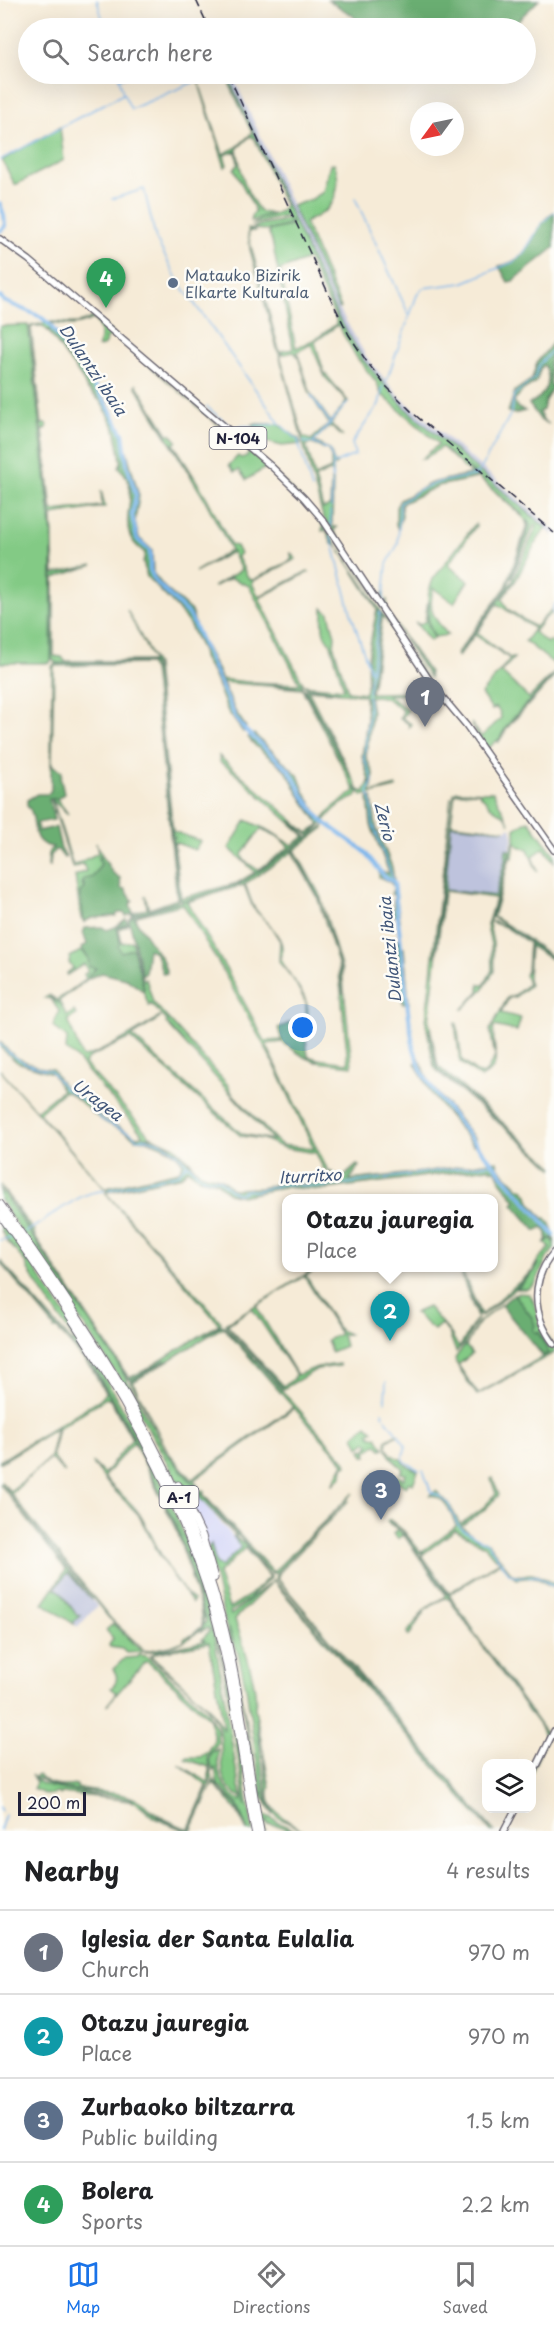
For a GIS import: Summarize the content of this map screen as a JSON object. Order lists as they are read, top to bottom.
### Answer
{
  "streets": {
    "highway": ["A-1"],
    "main road": ["N-104"]
  },
  "water": [
    "Dulantzi ibaia",
    "Zerio",
    "Uragea",
    "Iturritxo"
  ],
  "places": ["Matauko Bizirik Elkarte Kulturala"],
  "scale_bar": "200 m",
  "north": "bottom left",
  "page": {
    "search": "Search here",
    "pins": [
      "4",
      "1",
      "2",
      "3"
    ],
    "popup": ["Otazu jauregia", "Place"],
    "scale": "200 m",
    "heading": ["Nearby", "4 results"],
    "list": [
      {
        "mark": "1",
        "name": "Iglesia der Santa Eulalia",
        "note": "Church",
        "value": "970 m"
      },
      {
        "mark": "2",
        "name": "Otazu jauregia",
        "note": "Place",
        "value": "970 m"
      },
      {
        "mark": "3",
        "name": "Zurbaoko biltzarra",
        "note": "Public building",
        "value": "1.5 km"
      },
      {
        "mark": "4",
        "name": "Bolera",
        "note": "Sports",
        "value": "2.2 km"
      }
    ],
    "nav": ["Map", "Directions", "Saved"]
  }
}
